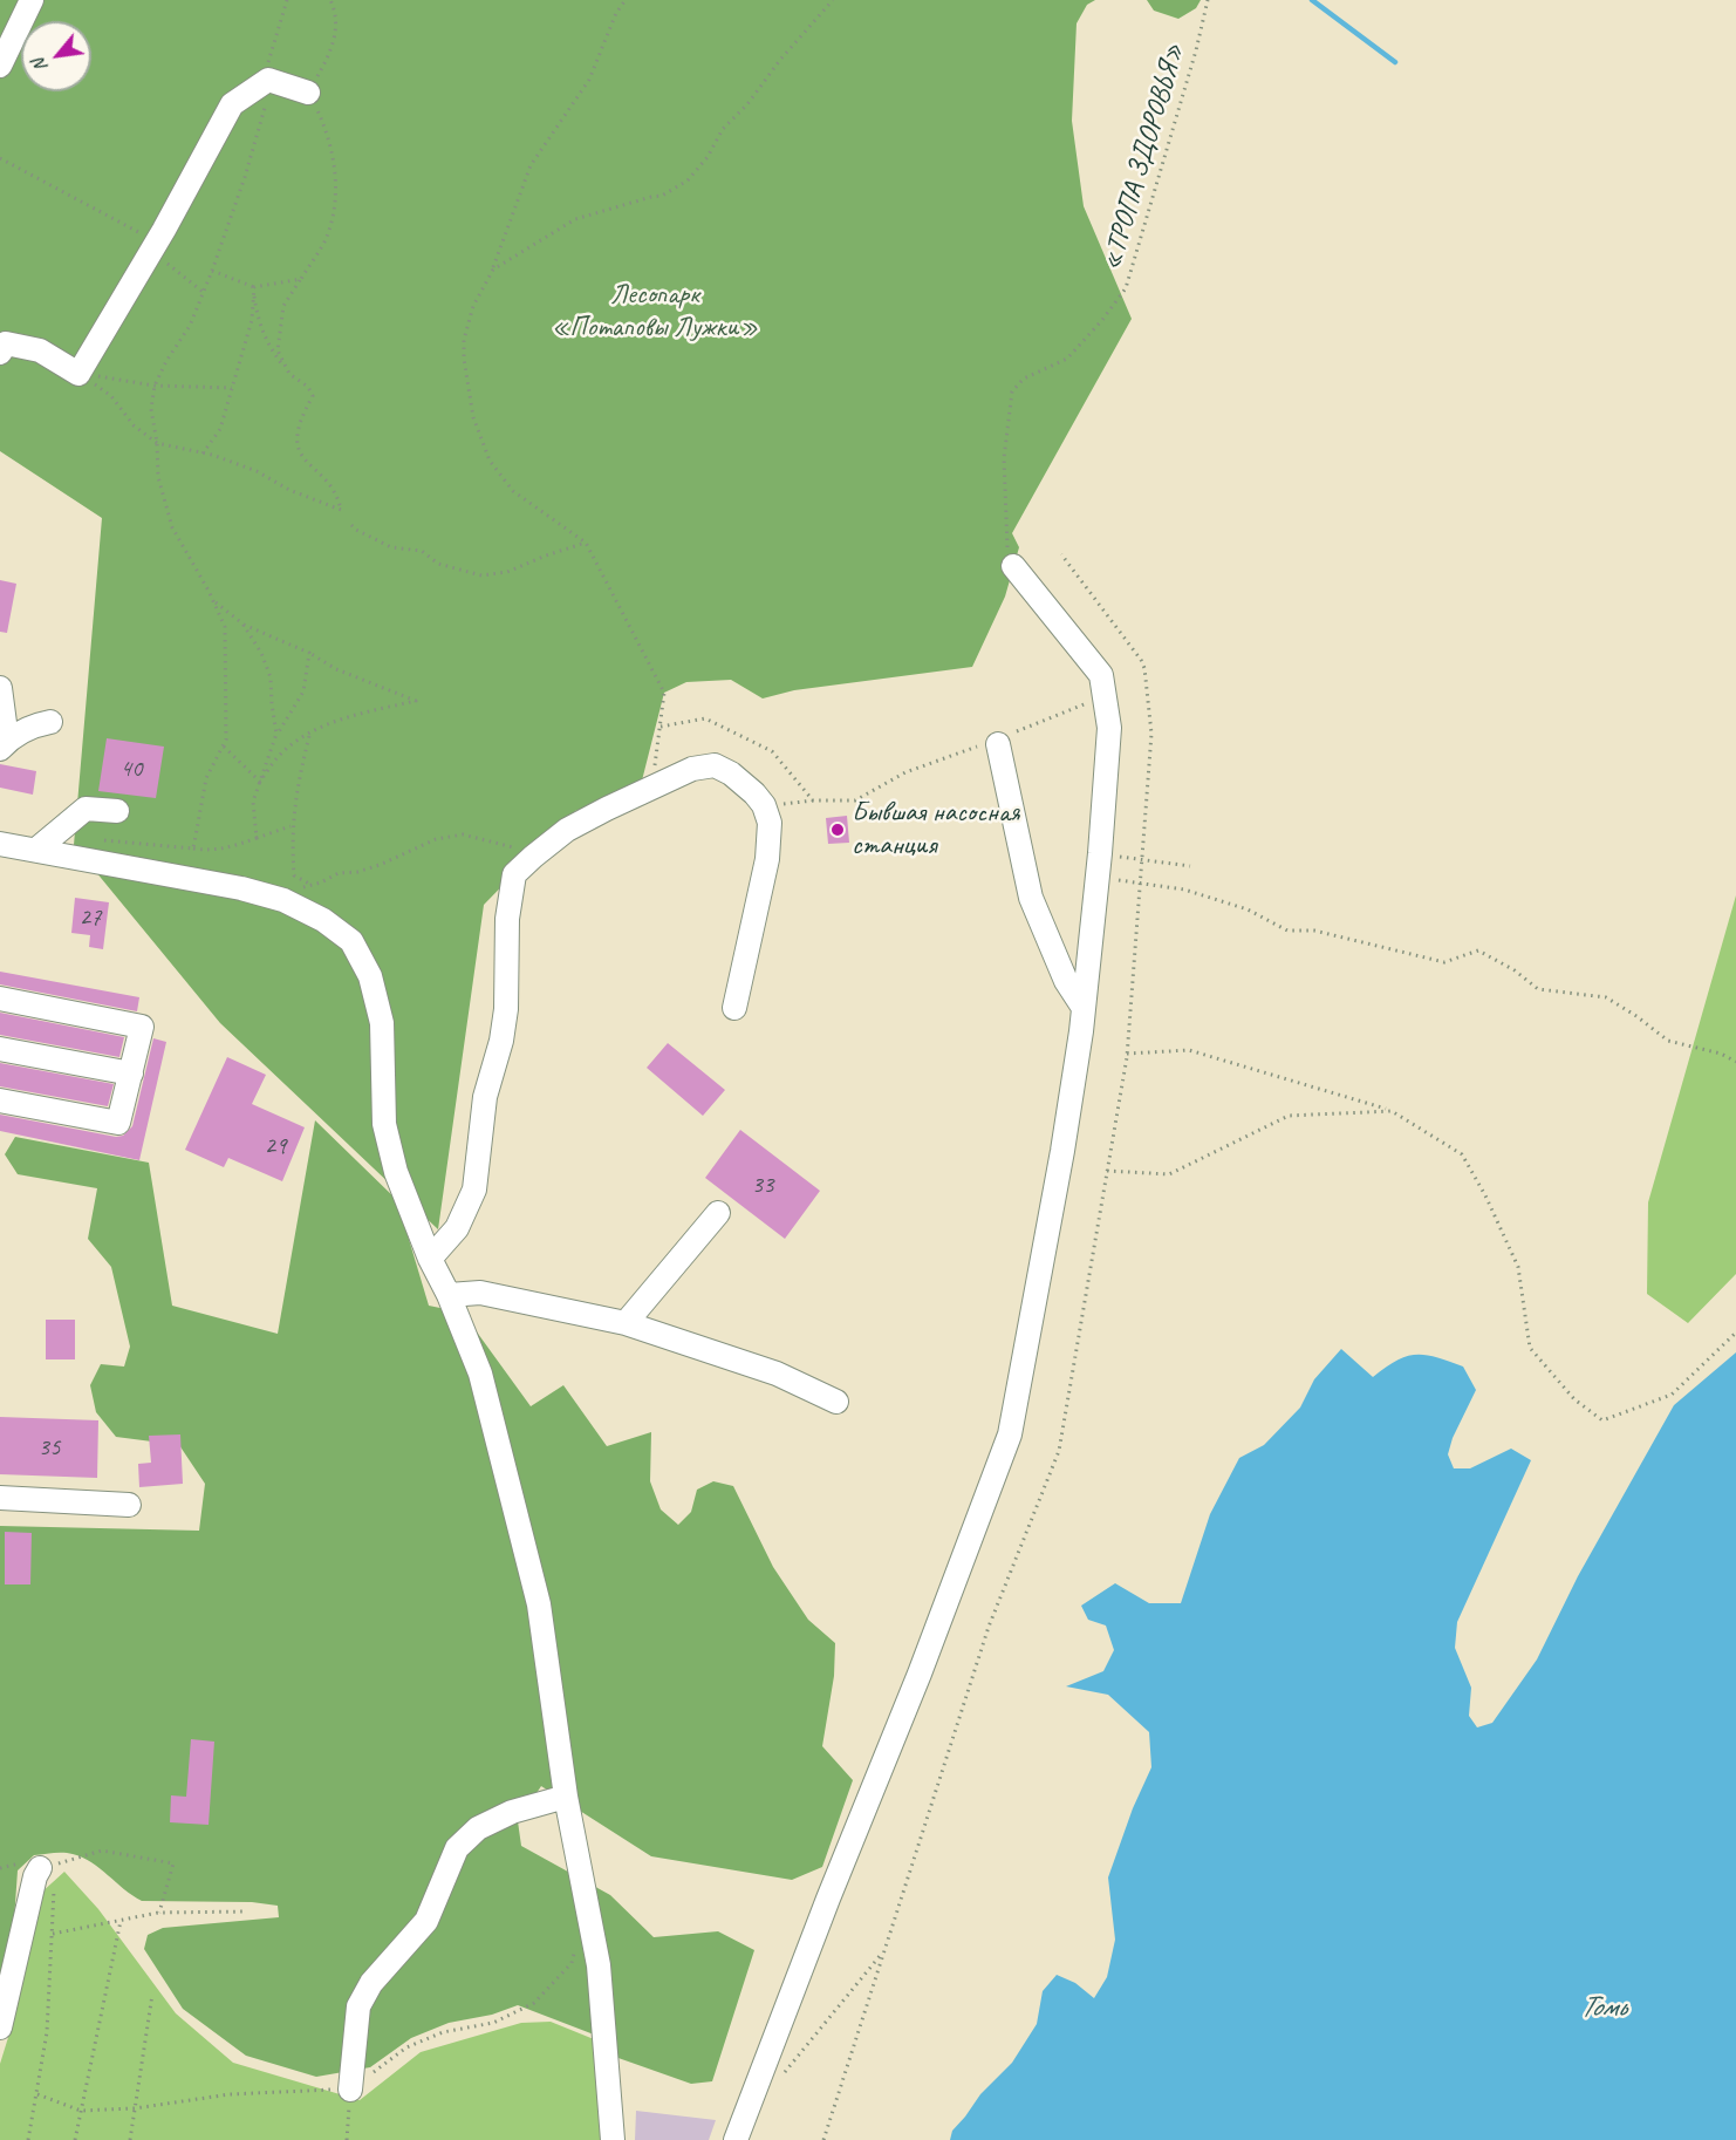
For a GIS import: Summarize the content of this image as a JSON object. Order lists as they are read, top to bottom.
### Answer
{
  "streets": {
    "path": ["«ТРОПА ЗДОРОВЬЯ»"]
  },
  "water": ["Томь"],
  "parks": ["Лесопарк «Потаповы Лужки»"],
  "places": ["Бывшая насосная станция"],
  "house_numbers": [
    "40",
    "27",
    "29",
    "33",
    "35"
  ],
  "north": "bottom left"
}
